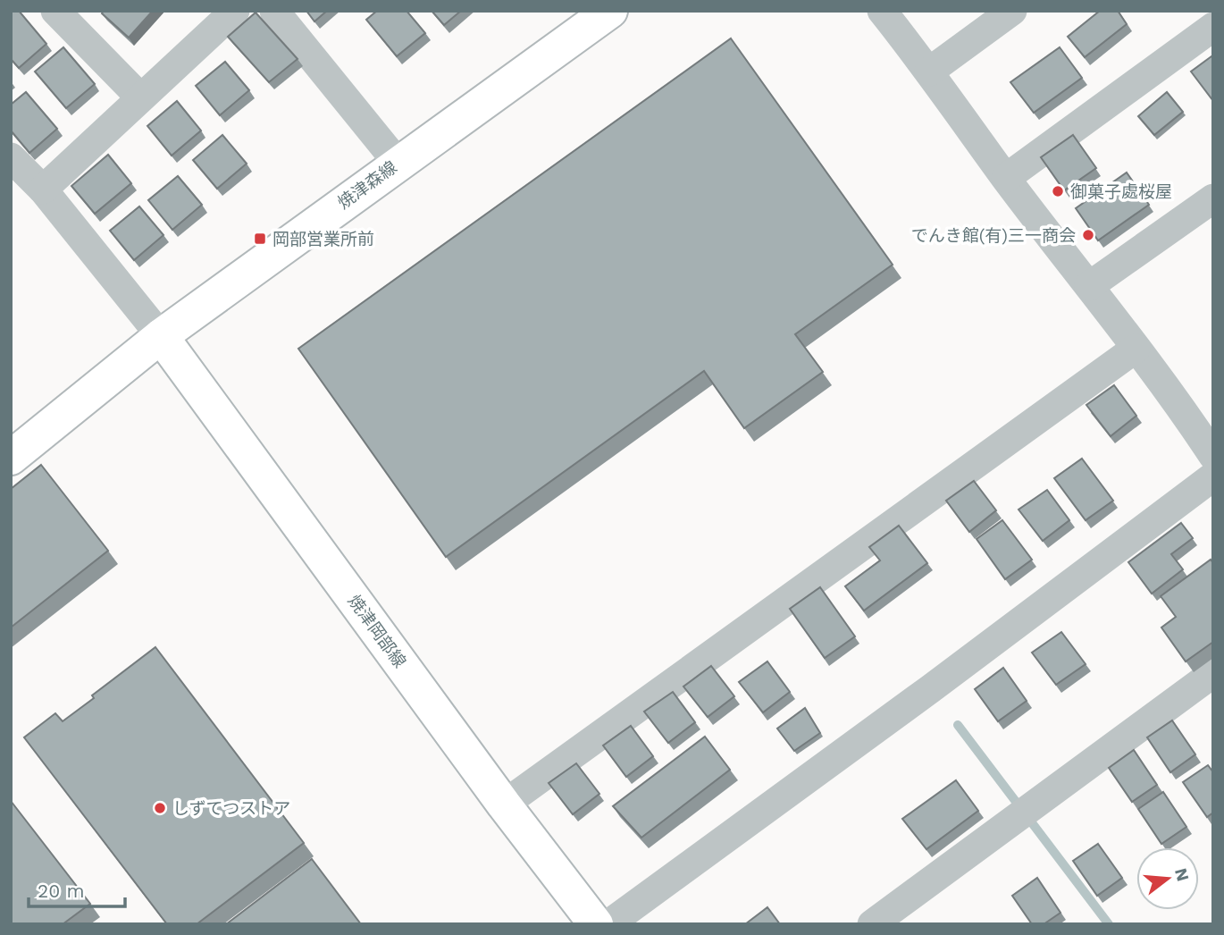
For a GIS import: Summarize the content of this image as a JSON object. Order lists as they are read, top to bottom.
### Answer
{
  "streets": {
    "main road": ["焼津森線", "焼津岡部線"]
  },
  "crossings": [
    ["焼津森線", "焼津岡部線"]
  ],
  "places": {
    "other": ["御菓子處桜屋", "でんき館(有)三一商会", "しずてつストア"],
    "transit": ["岡部営業所前"]
  },
  "scale_bar": "20 m",
  "north": "right"
}
